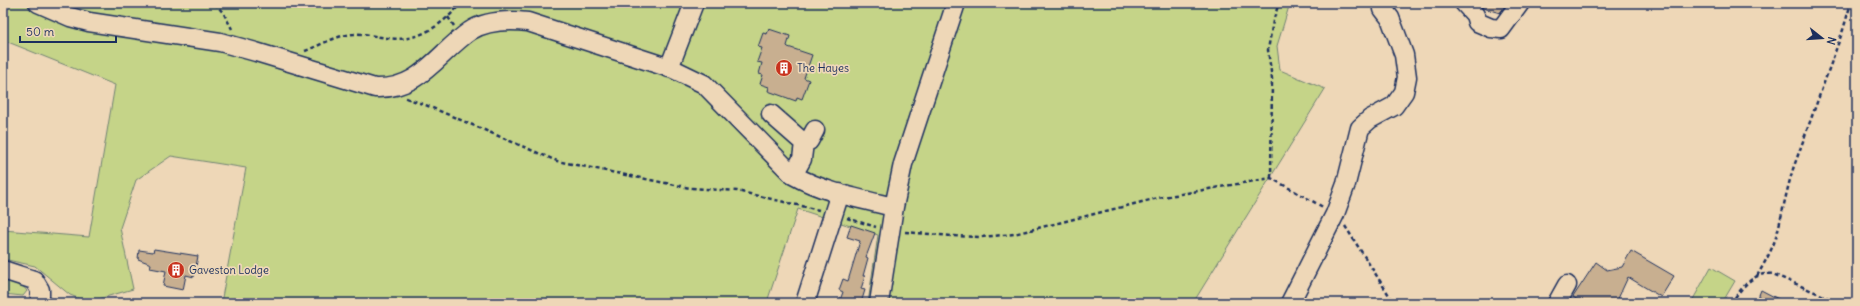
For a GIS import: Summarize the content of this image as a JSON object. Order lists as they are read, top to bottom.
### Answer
{
  "places": {
    "building": ["The Hayes", "Gaveston Lodge"]
  },
  "scale_bar": "50 m",
  "north": "right"
}
